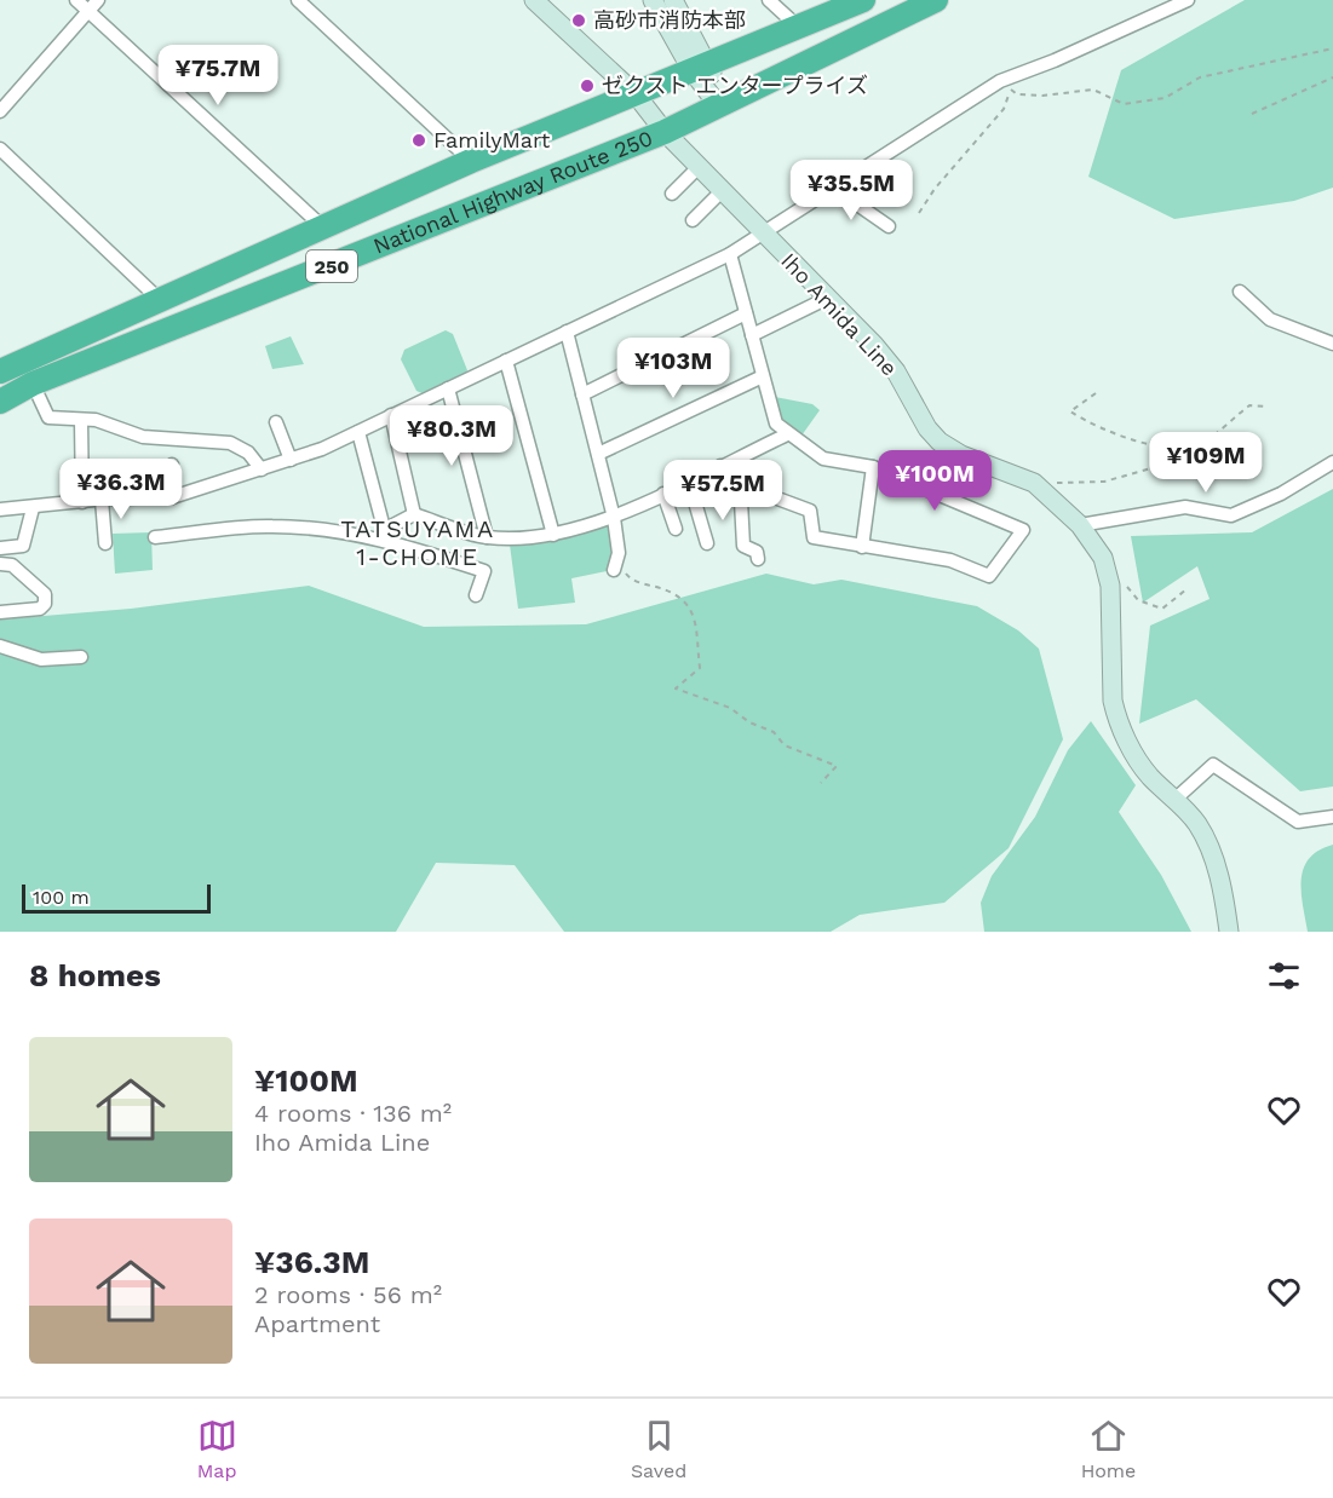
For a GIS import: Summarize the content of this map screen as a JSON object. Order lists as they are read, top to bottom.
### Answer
{
  "streets": {
    "highway": ["National Highway Route 250", "250"],
    "main road": ["Iho Amida Line"]
  },
  "crossings": [
    ["National Highway Route 250", "Iho Amida Line"]
  ],
  "districts": ["TATSUYAMA 1-CHOME"],
  "places": ["高砂市消防本部", "ゼクスト エンタープライズ", "FamilyMart"],
  "scale_bar": "100 m",
  "page": {
    "price": [
      "¥75.7M",
      "¥35.5M",
      "¥103M",
      "¥80.3M",
      "¥109M",
      "¥100M",
      "¥36.3M",
      "¥57.5M"
    ],
    "scale": "100 m",
    "heading": "8 homes",
    "list": [
      {
        "name": "¥100M",
        "note": "4 rooms · 136 m² · Iho Amida Line"
      },
      {
        "name": "¥36.3M",
        "note": "2 rooms · 56 m² · Apartment"
      }
    ],
    "tabs": ["Map", "Saved", "Home"]
  }
}
